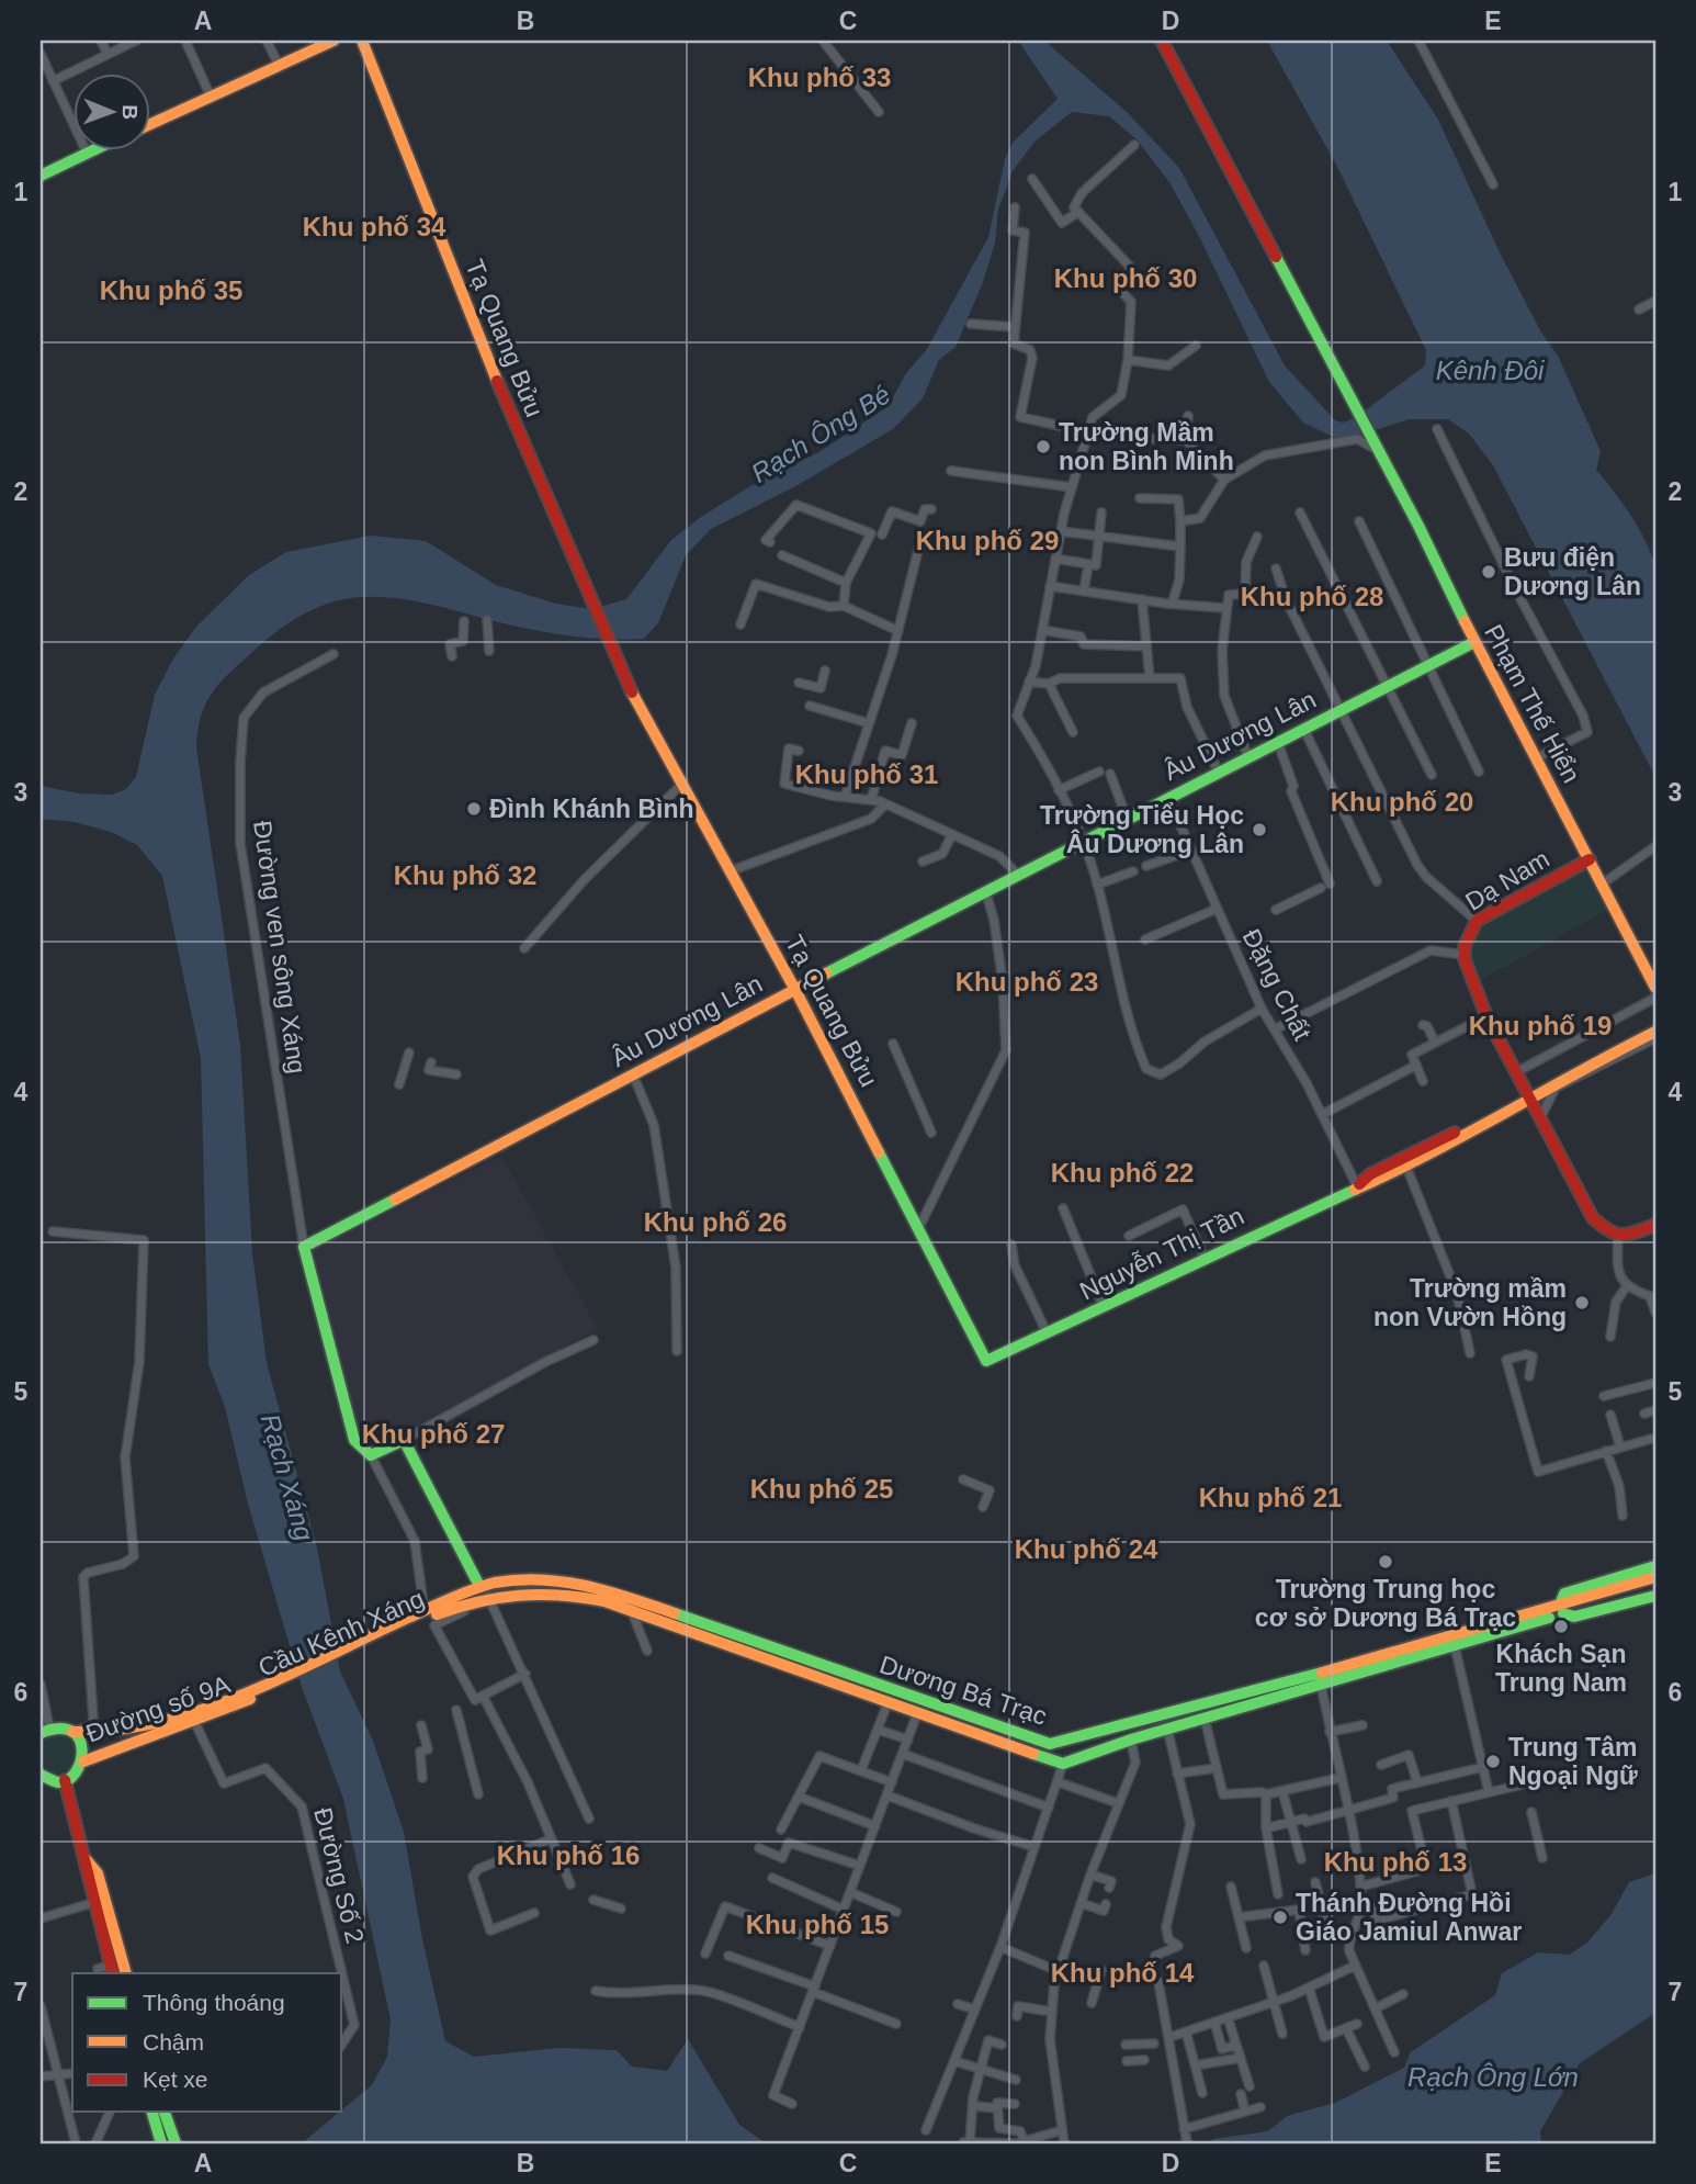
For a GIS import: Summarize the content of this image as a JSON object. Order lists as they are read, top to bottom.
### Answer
{
  "streets": {
    "main road": [
      "Tạ Quang Bửu",
      "Phạm Thế Hiển",
      "Âu Dương Lân",
      "Dạ Nam",
      "Nguyễn Thị Tần",
      "Cầu Kênh Xáng",
      "Dương Bá Trạc",
      "Đường số 9A"
    ],
    "street": ["Đường ven sông Xáng", "Đặng Chất", "Đường Số 2"]
  },
  "crossings": [
    ["Tạ Quang Bửu", "Âu Dương Lân"],
    ["Tạ Quang Bửu", "Nguyễn Thị Tần"],
    ["Phạm Thế Hiển", "Âu Dương Lân"],
    ["Phạm Thế Hiển", "Dạ Nam"],
    ["Âu Dương Lân", "Đường ven sông Xáng"],
    ["Âu Dương Lân", "Đặng Chất"],
    ["Đặng Chất", "Nguyễn Thị Tần"],
    ["Cầu Kênh Xáng", "Dương Bá Trạc"],
    ["Cầu Kênh Xáng", "Đường số 9A"],
    ["Đường số 9A", "Đường Số 2"]
  ],
  "districts": [
    "Khu phố 33",
    "Khu phố 34",
    "Khu phố 30",
    "Khu phố 35",
    "Khu phố 29",
    "Khu phố 28",
    "Khu phố 31",
    "Khu phố 20",
    "Khu phố 32",
    "Khu phố 23",
    "Khu phố 19",
    "Khu phố 22",
    "Khu phố 26",
    "Khu phố 27",
    "Khu phố 25",
    "Khu phố 21",
    "Khu phố 24",
    "Khu phố 16",
    "Khu phố 13",
    "Khu phố 15",
    "Khu phố 14"
  ],
  "water": [
    "Kênh Đôi",
    "Rạch Ông Bé",
    "Rạch Xáng",
    "Rạch Ông Lớn"
  ],
  "places": [
    "Trường Mầm non Bình Minh",
    "Bưu điện Dương Lân",
    "Đình Khánh Bình",
    "Trường Tiểu Học Âu Dương Lân",
    "Trường mầm non Vườn Hồng",
    "Trường Trung học cơ sở Dương Bá Trạc",
    "Khách Sạn Trung Nam",
    "Trung Tâm Ngoại Ngữ",
    "Thánh Đường Hồi Giáo Jamiul Anwar"
  ],
  "legend": ["Thông thoáng", "Chậm", "Kẹt xe"],
  "north": "right",
  "grid": {
    "columns": [
      "A",
      "B",
      "C",
      "D",
      "E"
    ],
    "rows": [
      "1",
      "2",
      "3",
      "4",
      "5",
      "6",
      "7"
    ]
  }
}
